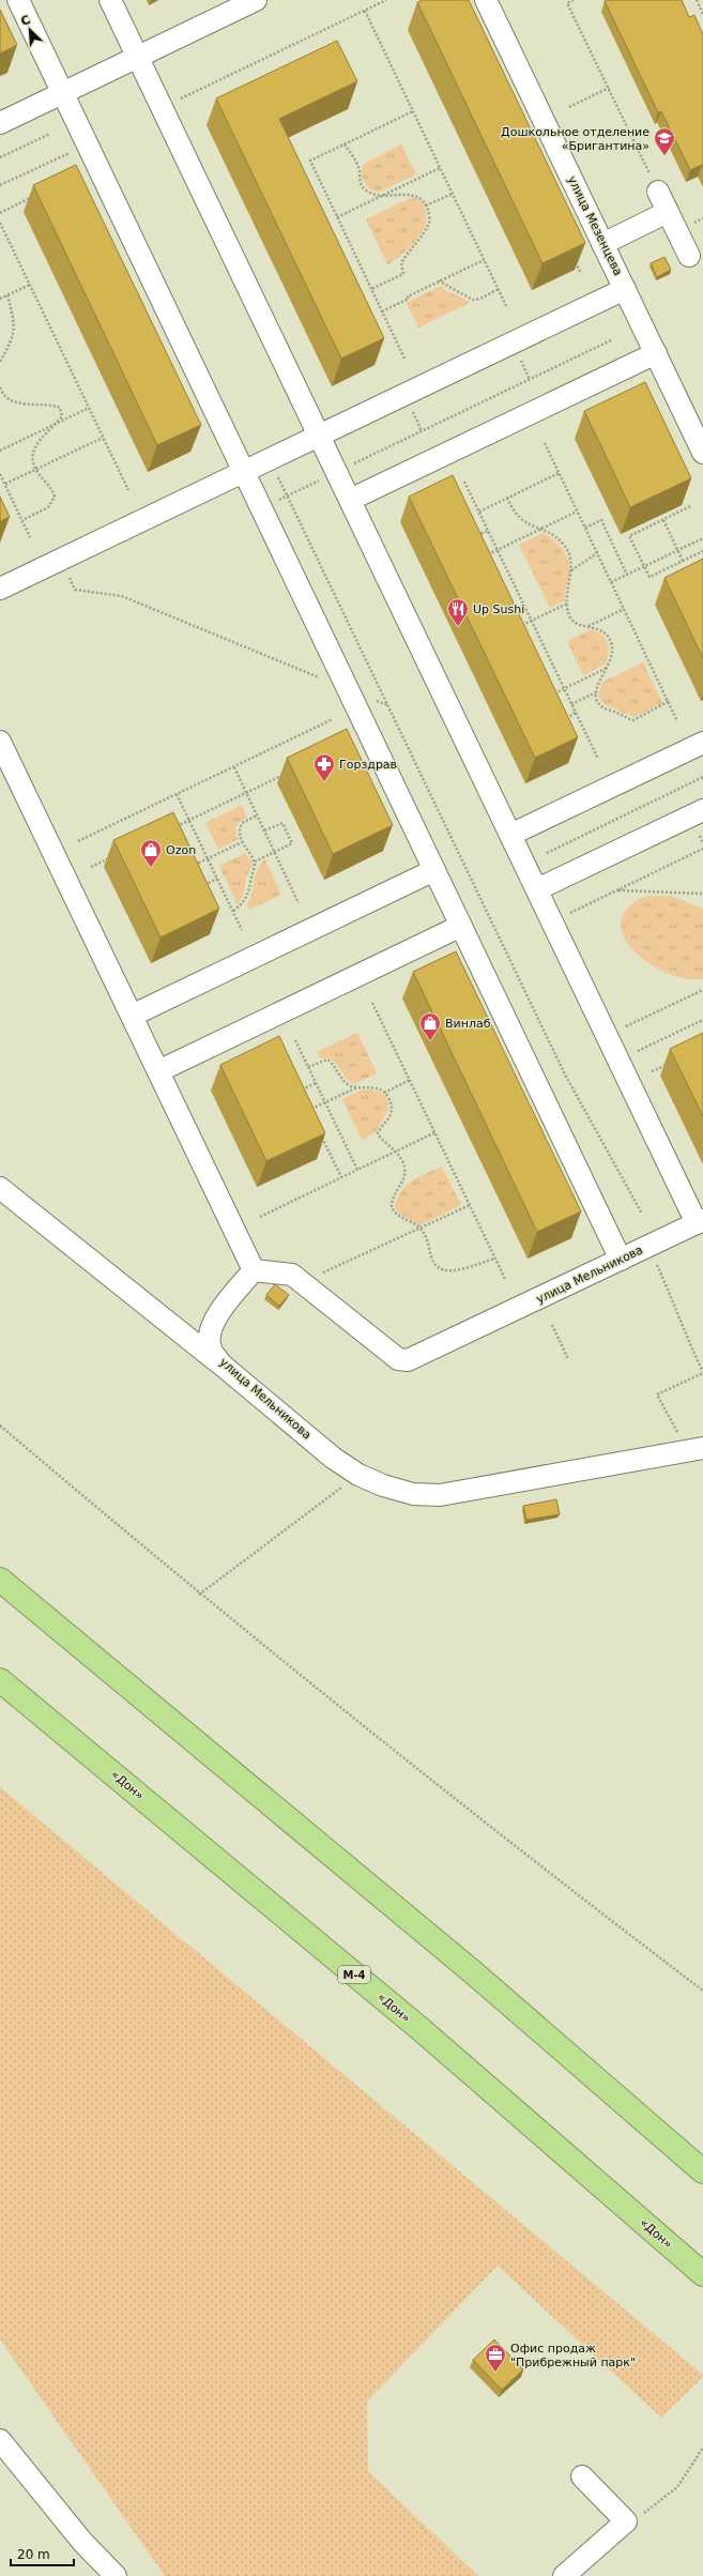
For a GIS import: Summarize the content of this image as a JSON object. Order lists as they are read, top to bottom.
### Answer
{
  "streets": {
    "highway": ["«Дон»", "М-4"],
    "street": ["улица Мезенцева", "улица Мельникова"]
  },
  "places": {
    "school or university": ["Дошкольное отделение «Бригантина»"],
    "restaurant": ["Up Sushi"],
    "pharmacy": ["Горздрав"],
    "shop": ["Ozon", "Винлаб"],
    "office": ["Офис продаж \"Прибрежный парк\""]
  },
  "scale_bar": "20 m",
  "north": "top left"
}
